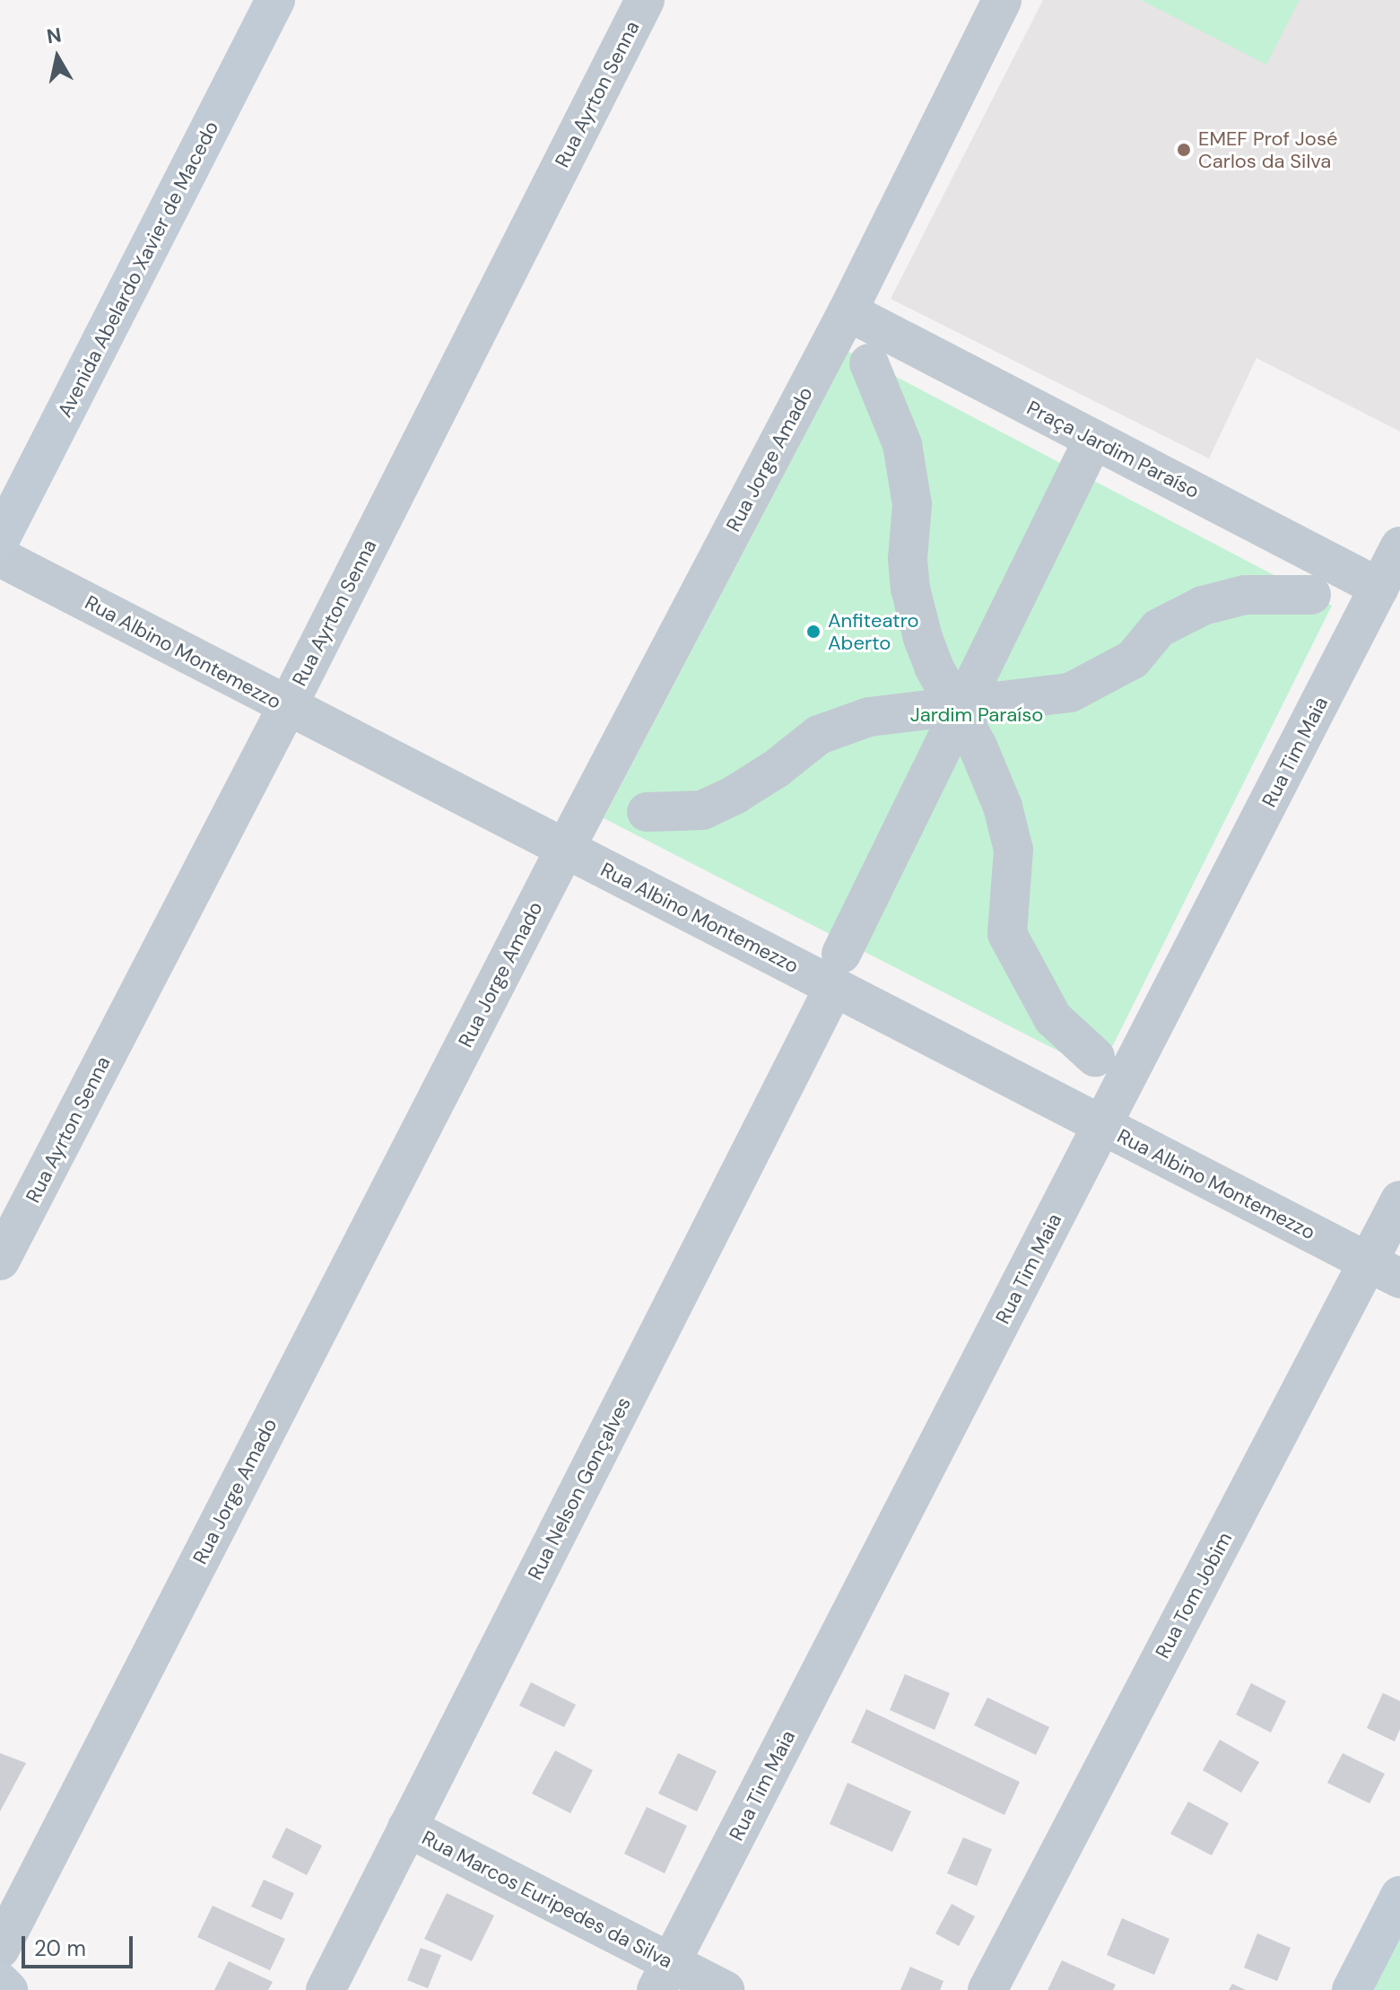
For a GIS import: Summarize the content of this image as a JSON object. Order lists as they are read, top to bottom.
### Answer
{
  "streets": {
    "street": [
      "Rua Ayrton Senna",
      "Avenida Abelardo Xavier de Macedo",
      "Praça Jardim Paraíso",
      "Rua Jorge Amado",
      "Rua Albino Montemezzo",
      "Rua Tim Maia",
      "Rua Nelson Gonçalves",
      "Rua Tom Jobim",
      "Rua Marcos Euripedes da Silva"
    ]
  },
  "crossings": [
    ["Rua Ayrton Senna", "Rua Albino Montemezzo"],
    ["Praça Jardim Paraíso", "Rua Jorge Amado"],
    ["Praça Jardim Paraíso", "Rua Tim Maia"],
    ["Praça Jardim Paraíso", "Rua Nelson Gonçalves"],
    ["Rua Jorge Amado", "Rua Albino Montemezzo"],
    ["Rua Albino Montemezzo", "Rua Tim Maia"],
    ["Rua Albino Montemezzo", "Rua Nelson Gonçalves"],
    ["Rua Albino Montemezzo", "Rua Tom Jobim"],
    ["Rua Tim Maia", "Rua Marcos Euripedes da Silva"],
    ["Rua Nelson Gonçalves", "Rua Marcos Euripedes da Silva"]
  ],
  "parks": ["Jardim Paraíso"],
  "places": ["EMEF Prof José Carlos da Silva", "Anfiteatro Aberto"],
  "scale_bar": "20 m",
  "north": "top"
}
